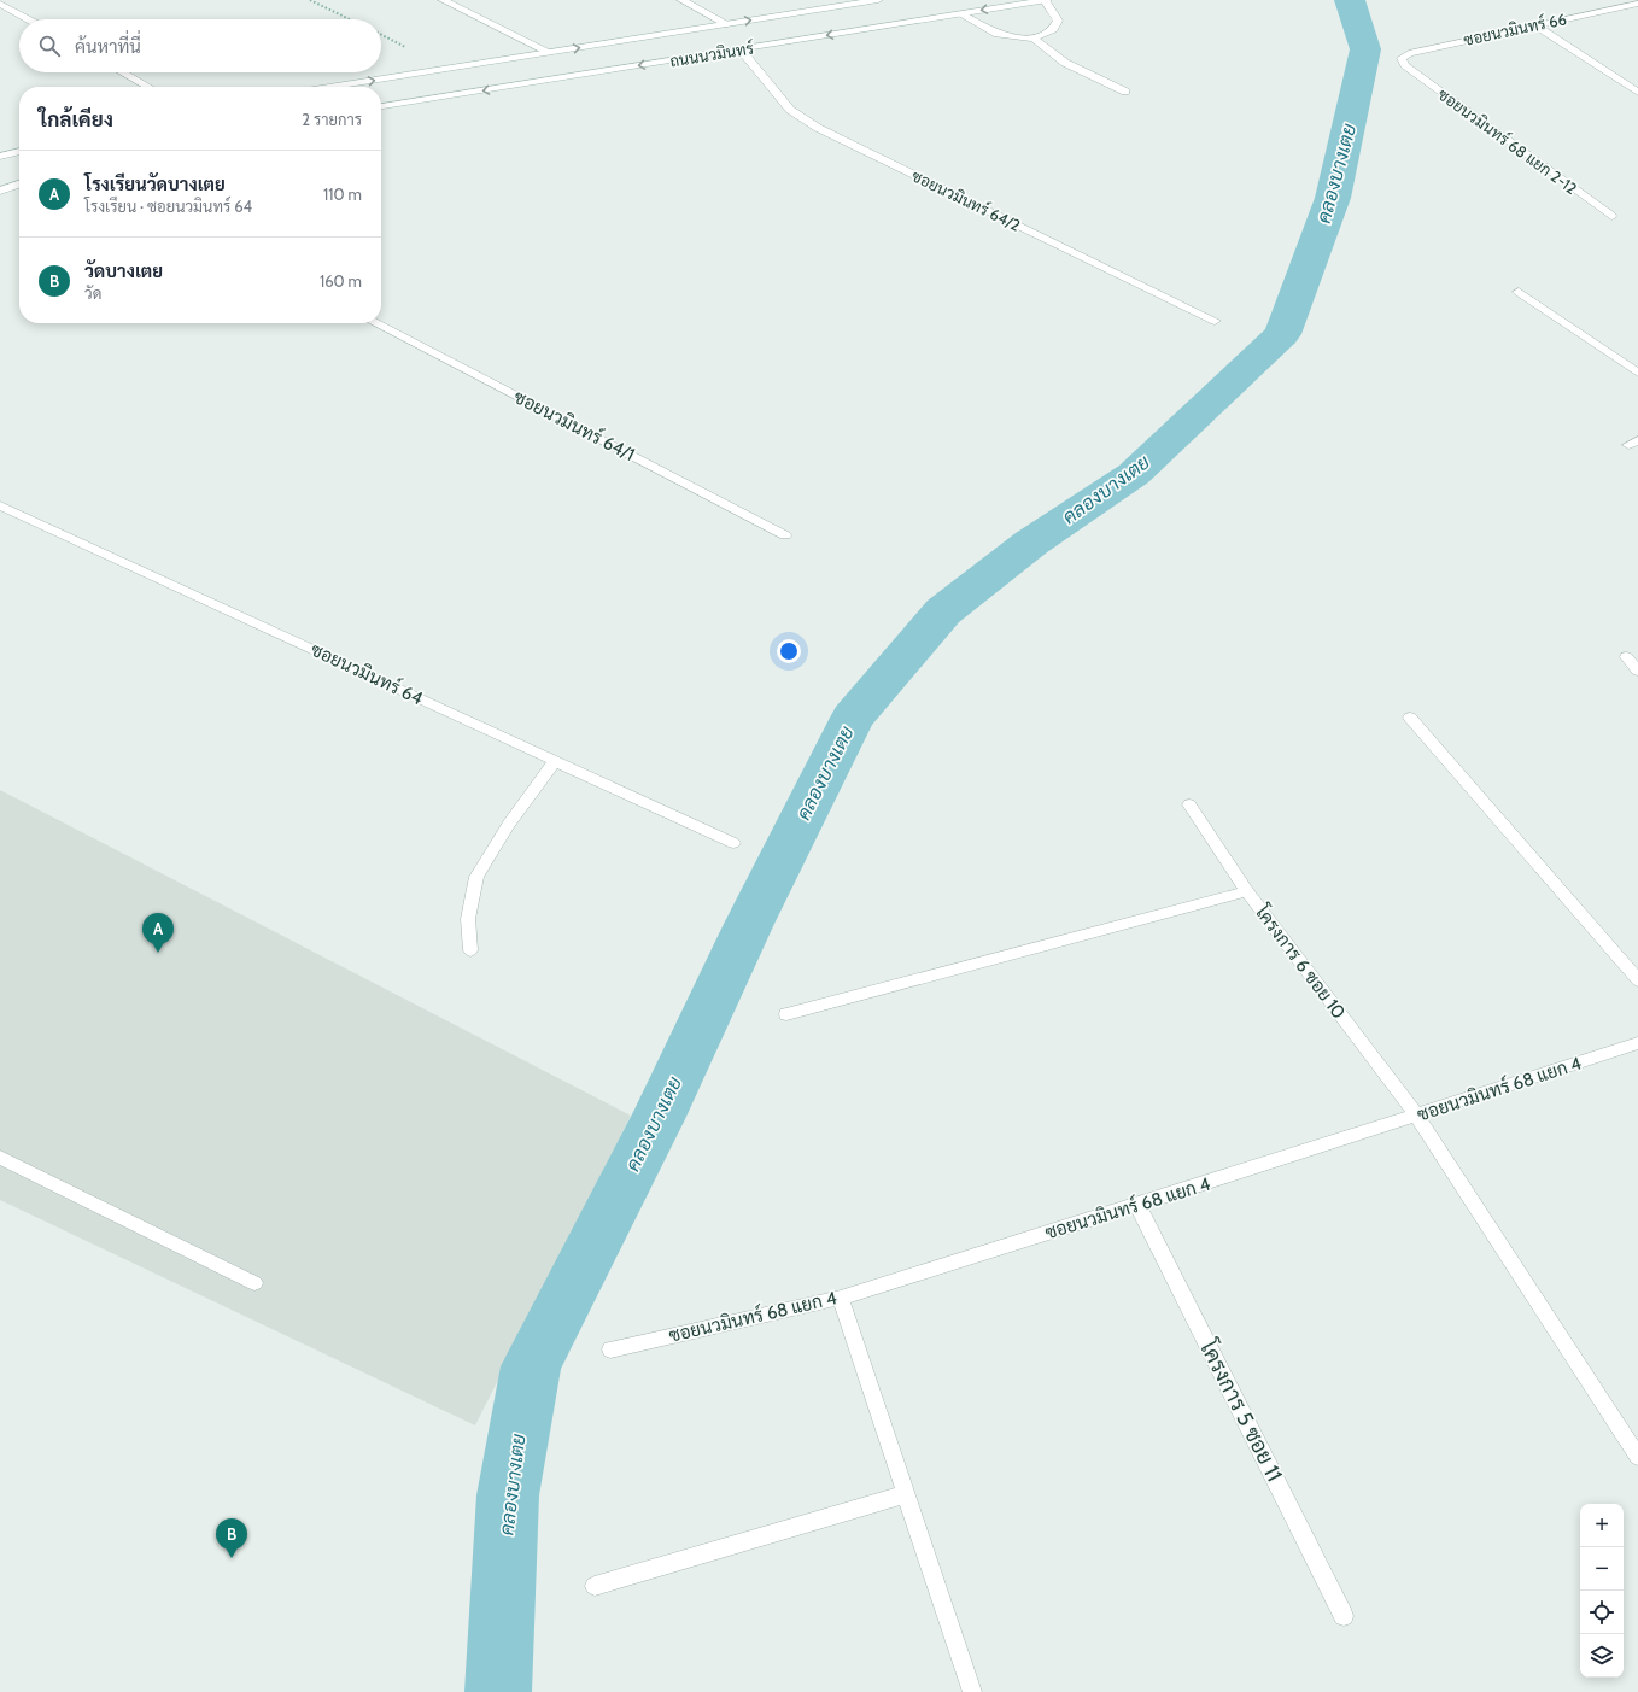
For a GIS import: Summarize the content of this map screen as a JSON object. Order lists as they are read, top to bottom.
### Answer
{
  "streets": {
    "street": [
      "ซอยนวมินทร์ 66",
      "ถนนนวมินทร์",
      "ซอยนวมินทร์ 68 แยก 2-12",
      "ซอยนวมินทร์ 64/2",
      "ซอยนวมินทร์ 64/1",
      "ซอยนวมินทร์ 64",
      "โครงการ 6 ซอย 10",
      "ซอยนวมินทร์ 68 แยก 4",
      "โครงการ 5 ซอย 11"
    ]
  },
  "crossings": [
    ["ซอยนวมินทร์ 66", "ซอยนวมินทร์ 68 แยก 2-12"],
    ["ถนนนวมินทร์", "ซอยนวมินทร์ 64/2"],
    ["โครงการ 6 ซอย 10", "ซอยนวมินทร์ 68 แยก 4"],
    ["ซอยนวมินทร์ 68 แยก 4", "โครงการ 5 ซอย 11"]
  ],
  "water": ["คลองบางเตย"],
  "page": {
    "search": "ค้นหาที่นี่",
    "heading": ["ใกล้เคียง", "2 รายการ"],
    "list": [
      {
        "mark": "A",
        "name": "โรงเรียนวัดบางเตย",
        "note": "โรงเรียน · ซอยนวมินทร์ 64",
        "value": "110 m"
      },
      {
        "mark": "B",
        "name": "วัดบางเตย",
        "note": "วัด",
        "value": "160 m"
      }
    ],
    "pins": ["A", "B"],
    "map_buttons": ["+", "−"]
  }
}
